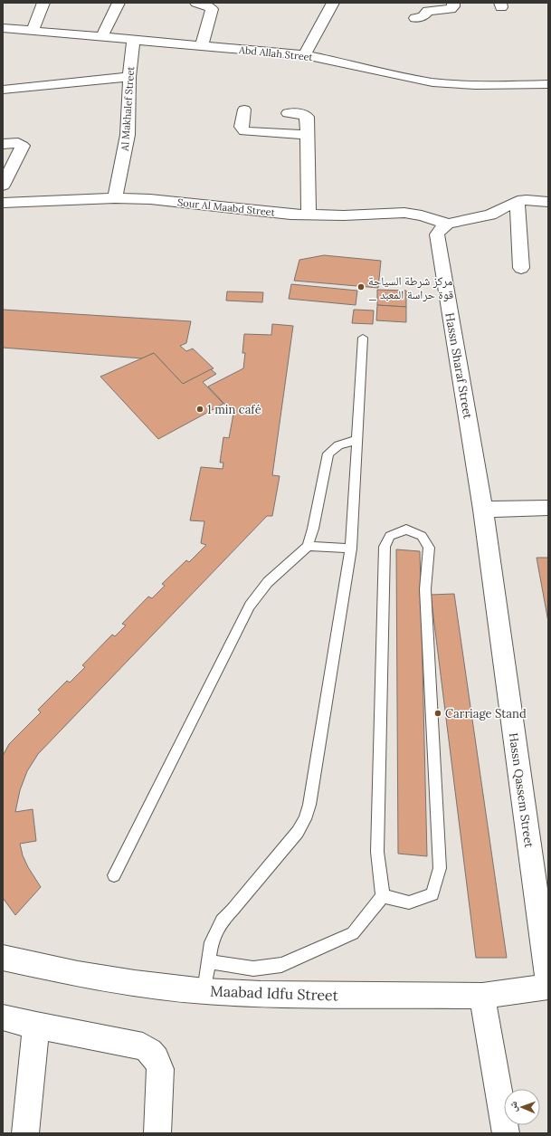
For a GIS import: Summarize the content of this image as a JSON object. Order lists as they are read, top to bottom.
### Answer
{
  "streets": {
    "street": [
      "Abd Allah Street",
      "Al Makhalef Street",
      "Sour Al Maabd Street",
      "Hassn Sharaf Street",
      "Hassn Qassem Street",
      "Maabad Idfu Street"
    ]
  },
  "crossings": [
    ["Abd Allah Street", "Al Makhalef Street"],
    ["Al Makhalef Street", "Sour Al Maabd Street"],
    ["Sour Al Maabd Street", "Hassn Sharaf Street"],
    ["Hassn Sharaf Street", "Hassn Qassem Street"]
  ],
  "places": ["مركز شرطة السياحة _ قوة حراسة المعبد", "1 min café", "Carriage Stand"],
  "north": "left"
}
